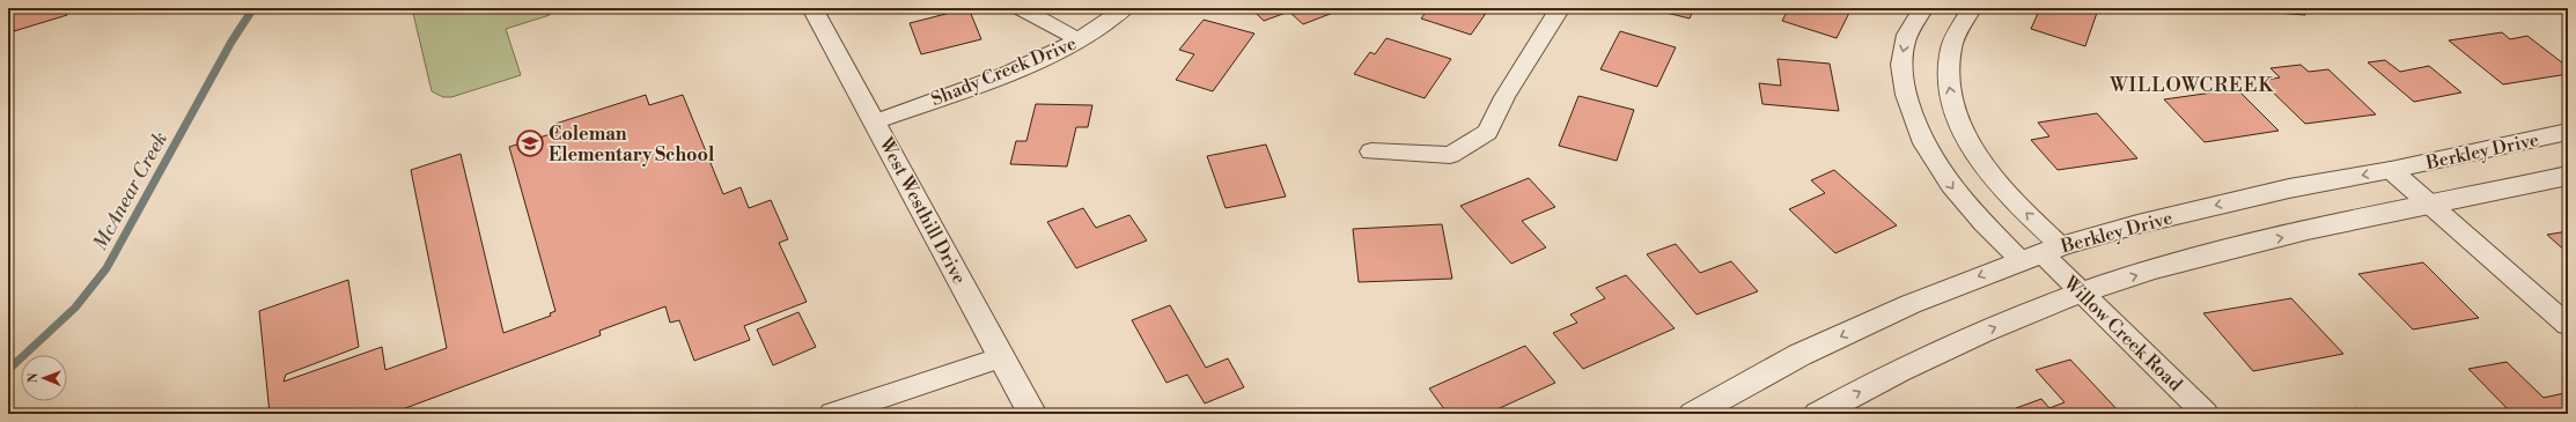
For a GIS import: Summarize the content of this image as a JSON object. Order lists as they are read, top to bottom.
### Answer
{
  "streets": {
    "street": [
      "Shady Creek Drive",
      "Berkley Drive",
      "West Westhill Drive",
      "Willow Creek Road"
    ]
  },
  "crossings": [
    ["Shady Creek Drive", "West Westhill Drive"],
    ["Berkley Drive", "Willow Creek Road"]
  ],
  "districts": ["WILLOWCREEK"],
  "water": ["McAnear Creek"],
  "places": {
    "school or university": ["Coleman Elementary School"]
  },
  "north": "left"
}
